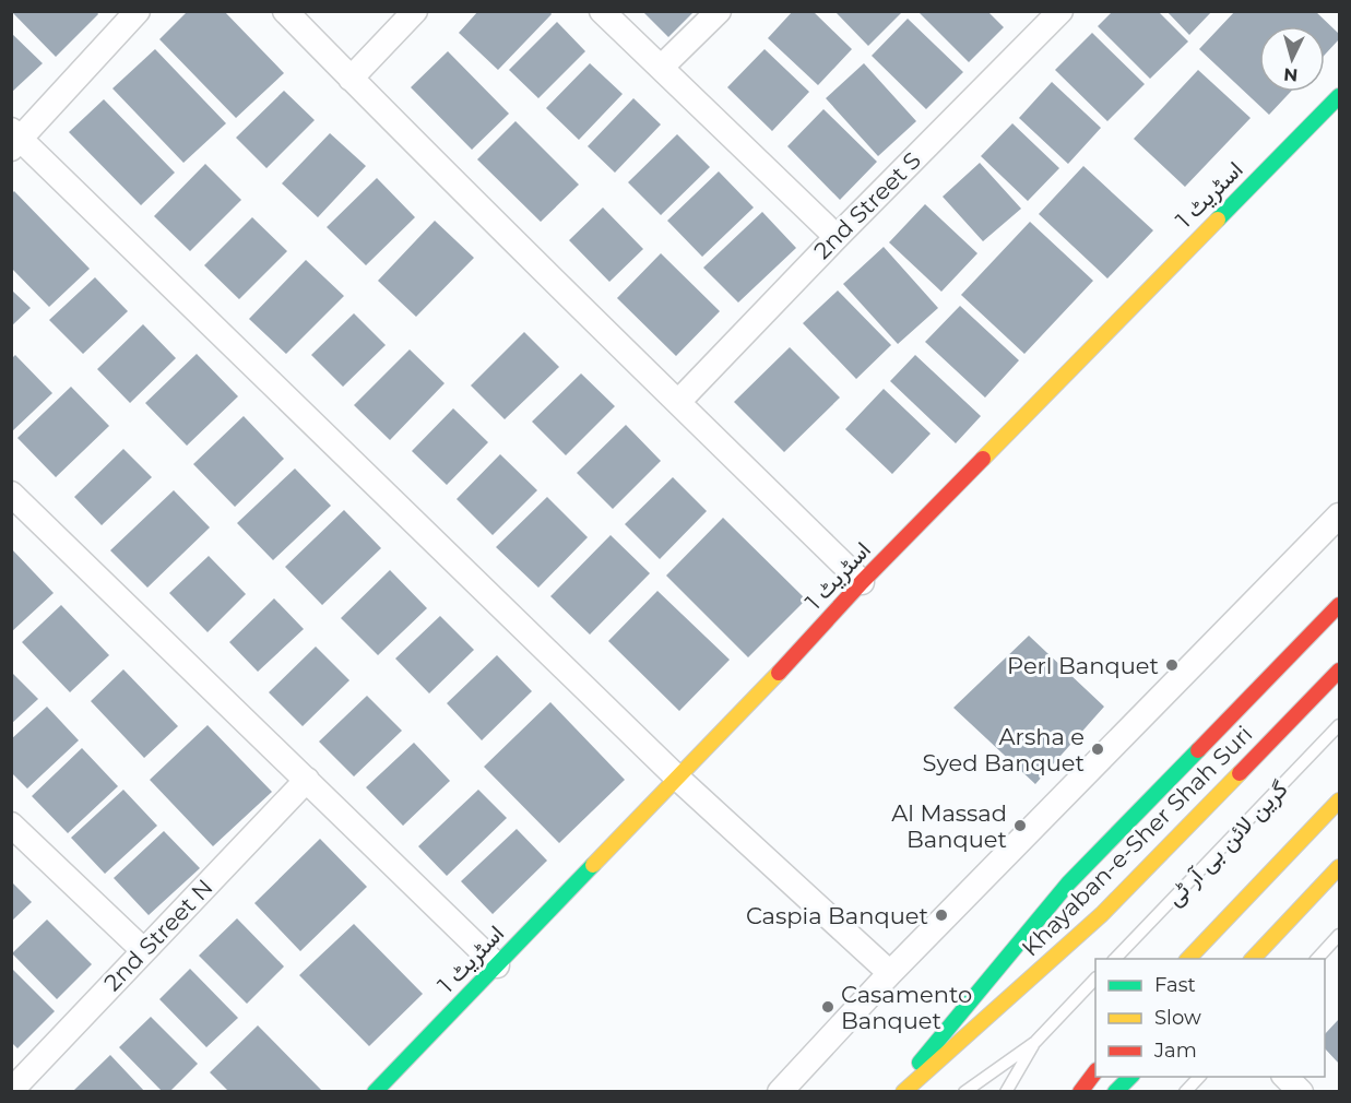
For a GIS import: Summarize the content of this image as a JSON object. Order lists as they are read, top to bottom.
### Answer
{
  "streets": {
    "main road": ["اسٹریٹ 1", "Khayaban-e-Sher Shah Suri"],
    "street": ["2nd Street S", "2nd Street N"],
    "lane": ["گرین لائن بی آر ٹی"]
  },
  "places": [
    "Perl Banquet",
    "Arsha e Syed Banquet",
    "Al Massad Banquet",
    "Caspia Banquet",
    "Casamento Banquet"
  ],
  "legend": ["Fast", "Slow", "Jam"],
  "north": "bottom"
}
